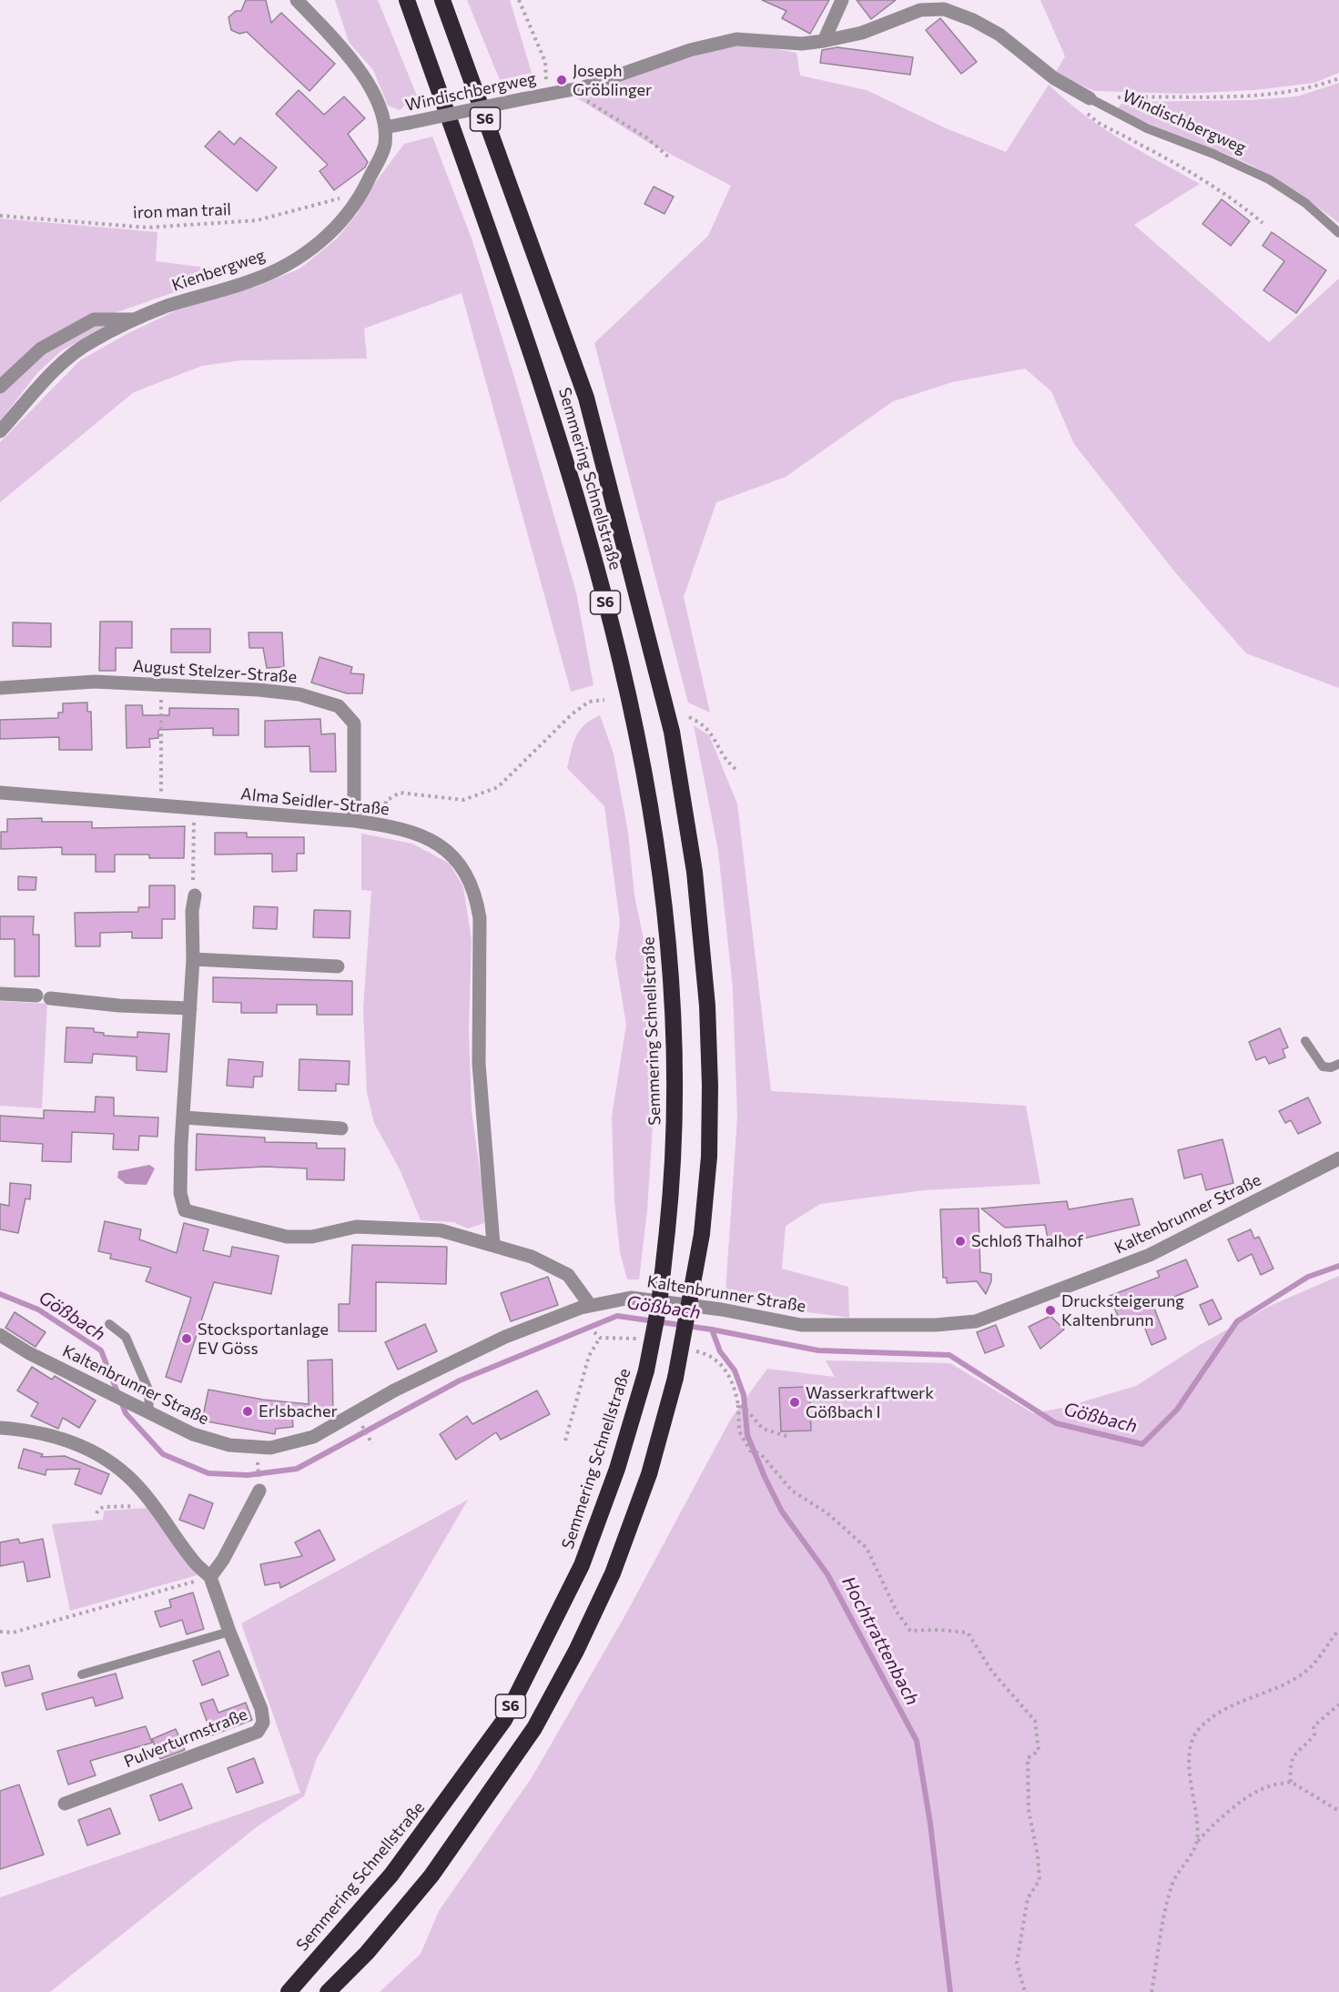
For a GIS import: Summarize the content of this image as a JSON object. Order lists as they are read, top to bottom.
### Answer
{
  "streets": {
    "highway": ["S6", "Semmering Schnellstraße"],
    "street": [
      "Windischbergweg",
      "Kienbergweg",
      "August Stelzer-Straße",
      "Alma Seidler-Straße",
      "Kaltenbrunner Straße",
      "Pulverturmstraße"
    ],
    "path": ["iron man trail"]
  },
  "crossings": [
    ["Windischbergweg", "Kienbergweg"],
    ["iron man trail", "Kienbergweg"],
    ["August Stelzer-Straße", "Alma Seidler-Straße"]
  ],
  "water": ["Gößbach", "Hochtrattenbach"],
  "places": [
    "Joseph Gröblinger",
    "Schloß Thalhof",
    "Drucksteigerung Kaltenbrunn",
    "Stocksportanlage EV Göss",
    "Wasserkraftwerk Gößbach I",
    "Erlsbacher"
  ]
}
